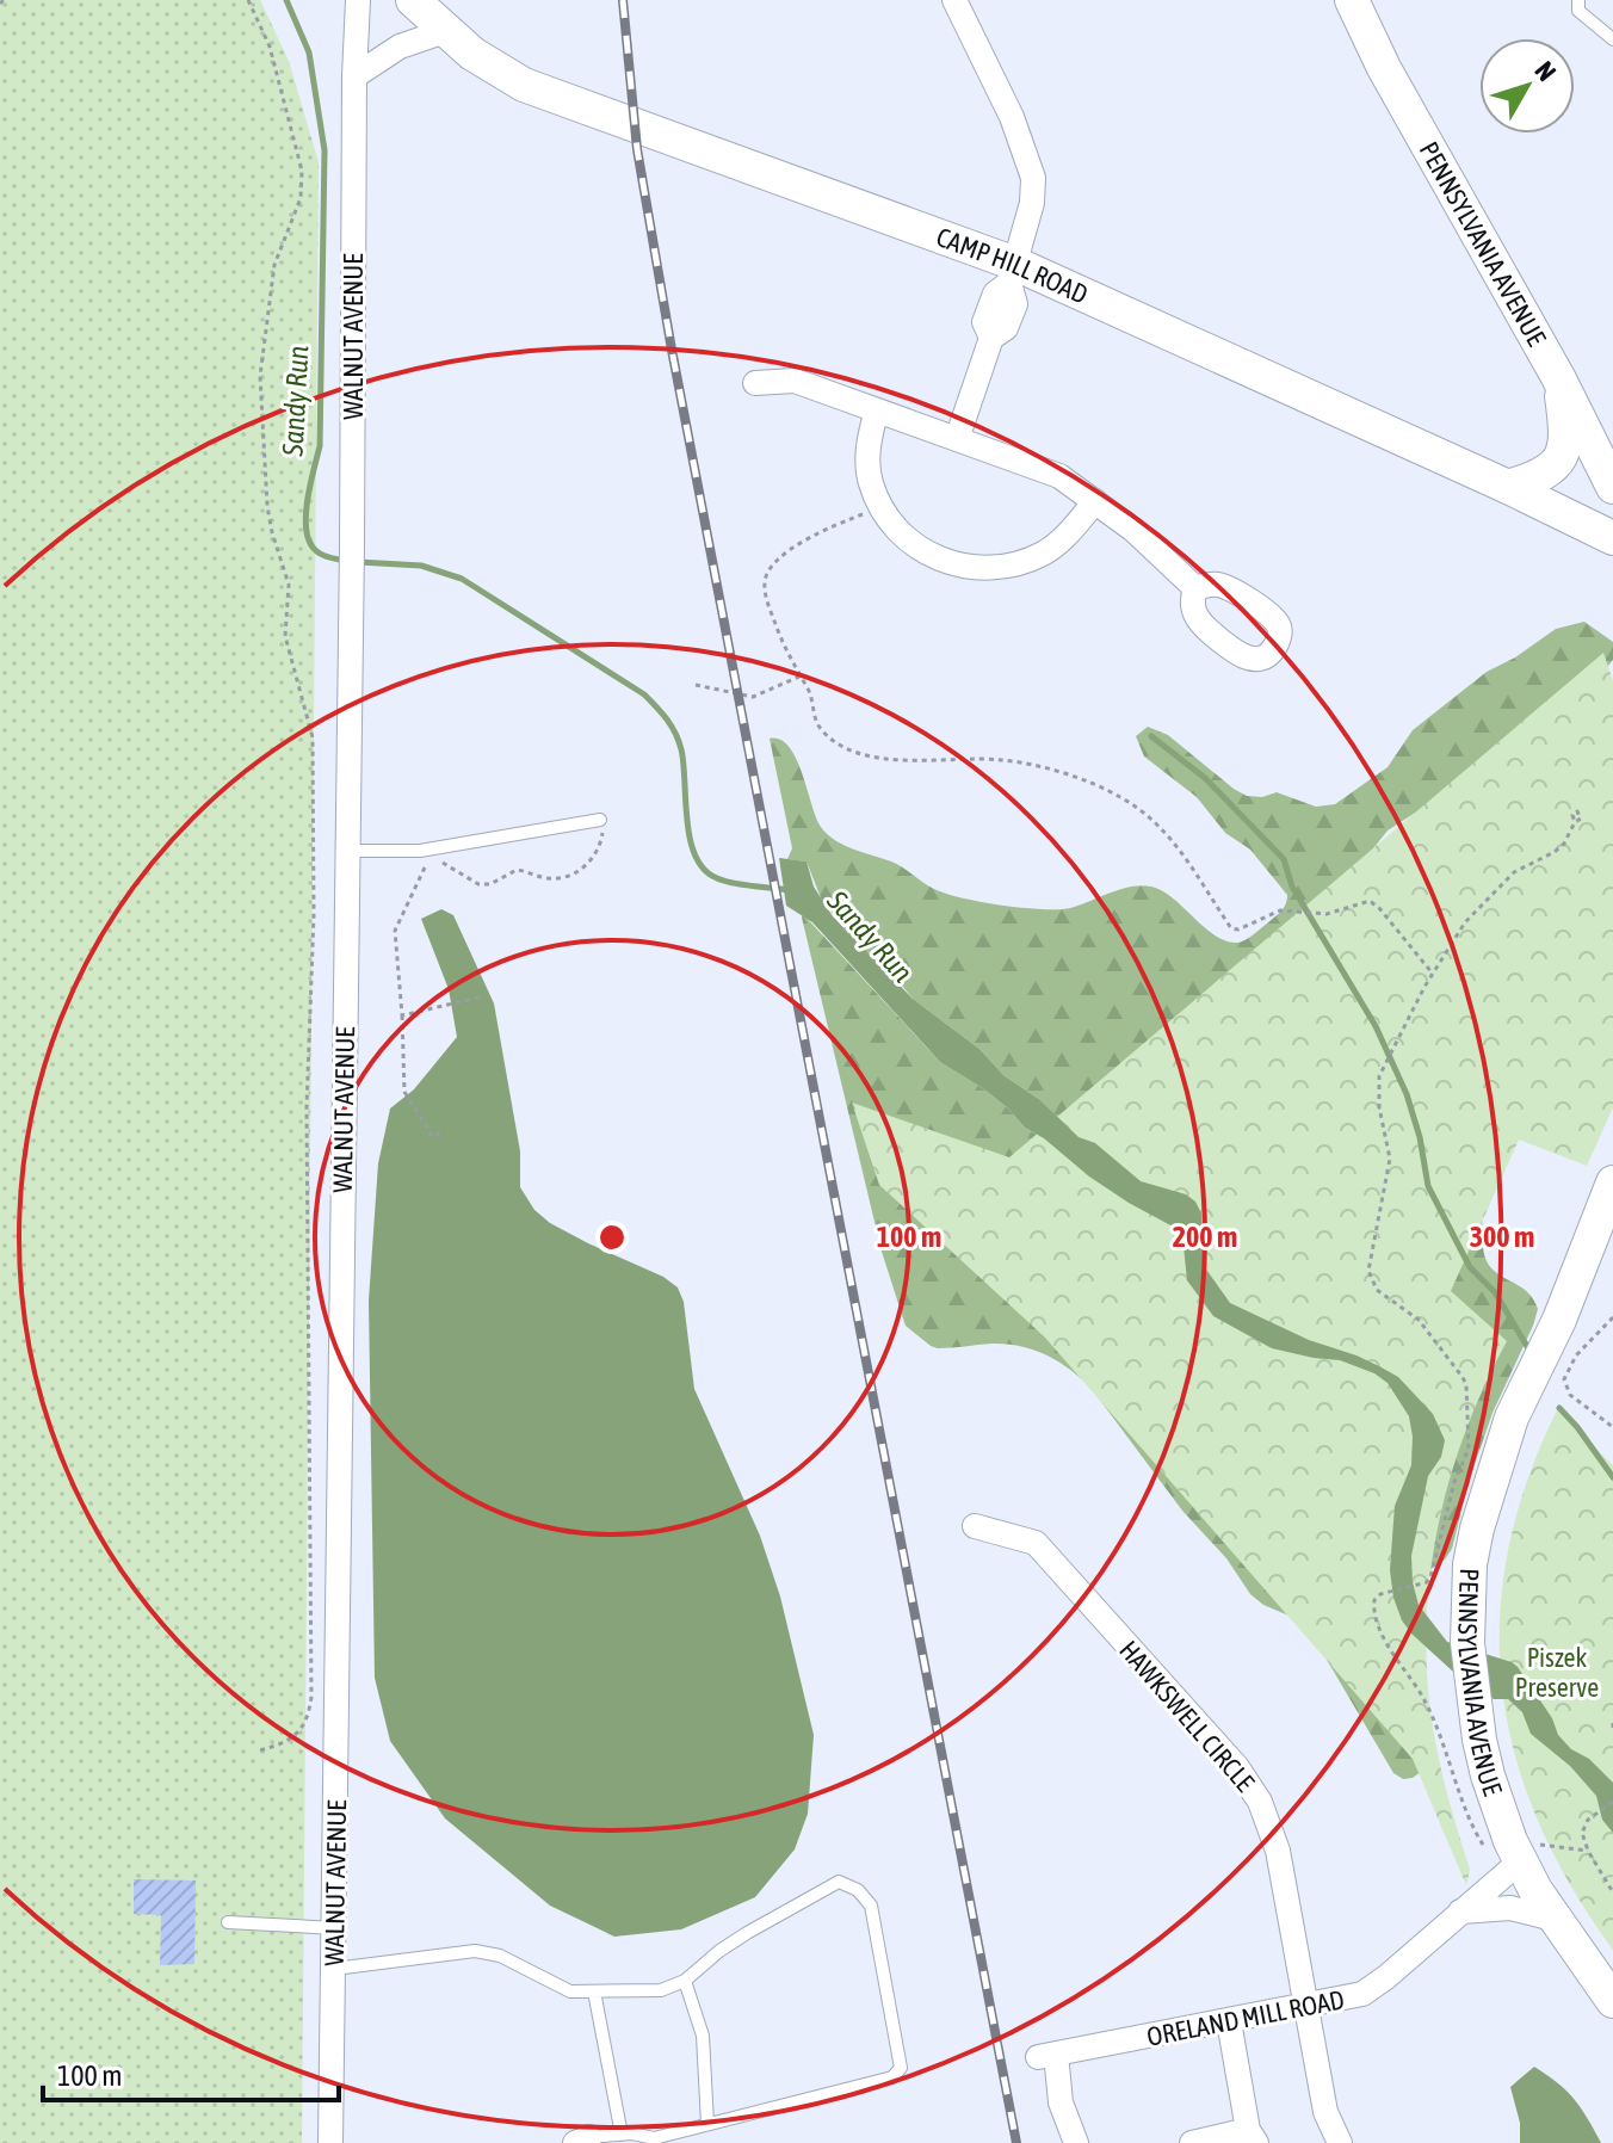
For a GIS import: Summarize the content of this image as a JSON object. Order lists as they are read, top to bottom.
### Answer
{
  "streets": {
    "main road": ["PENNSYLVANIA AVENUE", "CAMP HILL ROAD"],
    "street": ["WALNUT AVENUE", "HAWKSWELL CIRCLE", "ORELAND MILL ROAD"]
  },
  "crossings": [
    ["PENNSYLVANIA AVENUE", "ORELAND MILL ROAD"],
    ["HAWKSWELL CIRCLE", "ORELAND MILL ROAD"]
  ],
  "water": ["Sandy Run"],
  "parks": ["Piszek Preserve"],
  "scale_bar": "100 m",
  "north": "top right",
  "rings": ["100 m", "200 m", "300 m"]
}
